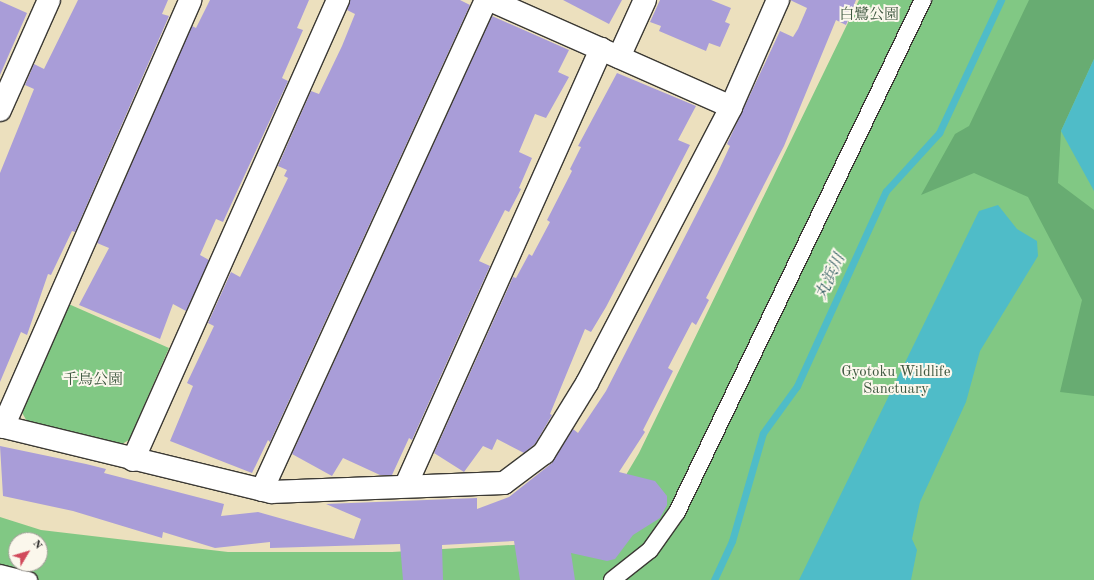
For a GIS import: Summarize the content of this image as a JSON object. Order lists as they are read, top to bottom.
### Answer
{
  "water": ["丸浜川"],
  "parks": ["白鷺公園", "Gyotoku Wildlife Sanctuary", "千鳥公園"],
  "north": "top right"
}
